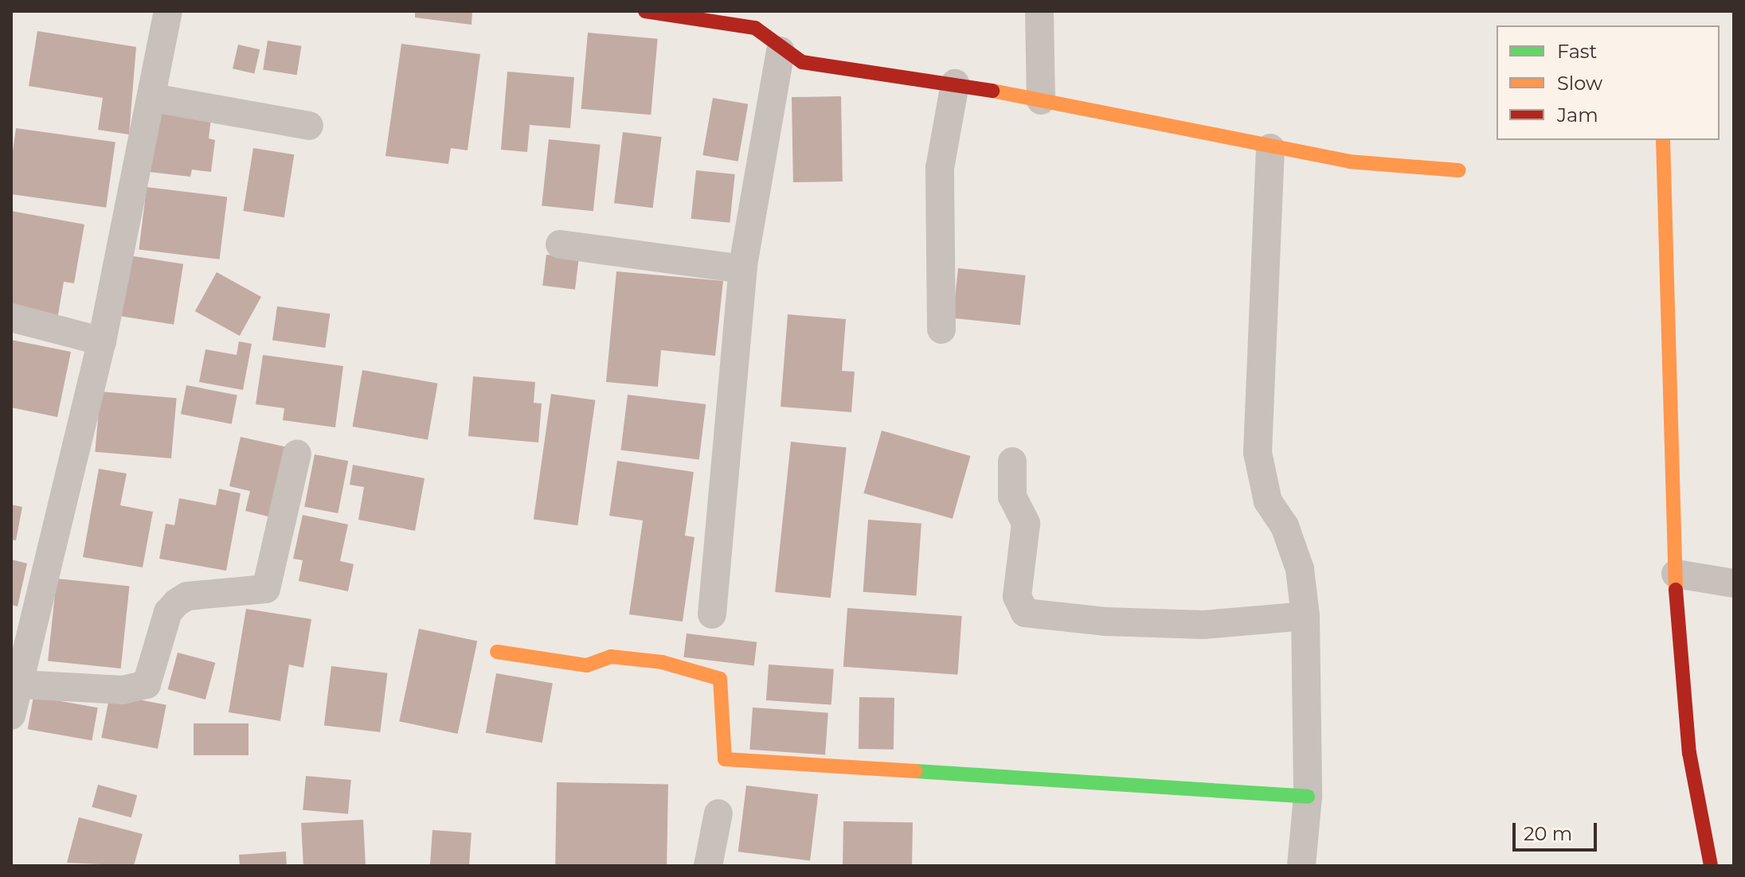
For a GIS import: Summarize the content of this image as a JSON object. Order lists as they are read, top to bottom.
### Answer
{
  "legend": ["Fast", "Slow", "Jam"],
  "scale_bar": "20 m"
}
